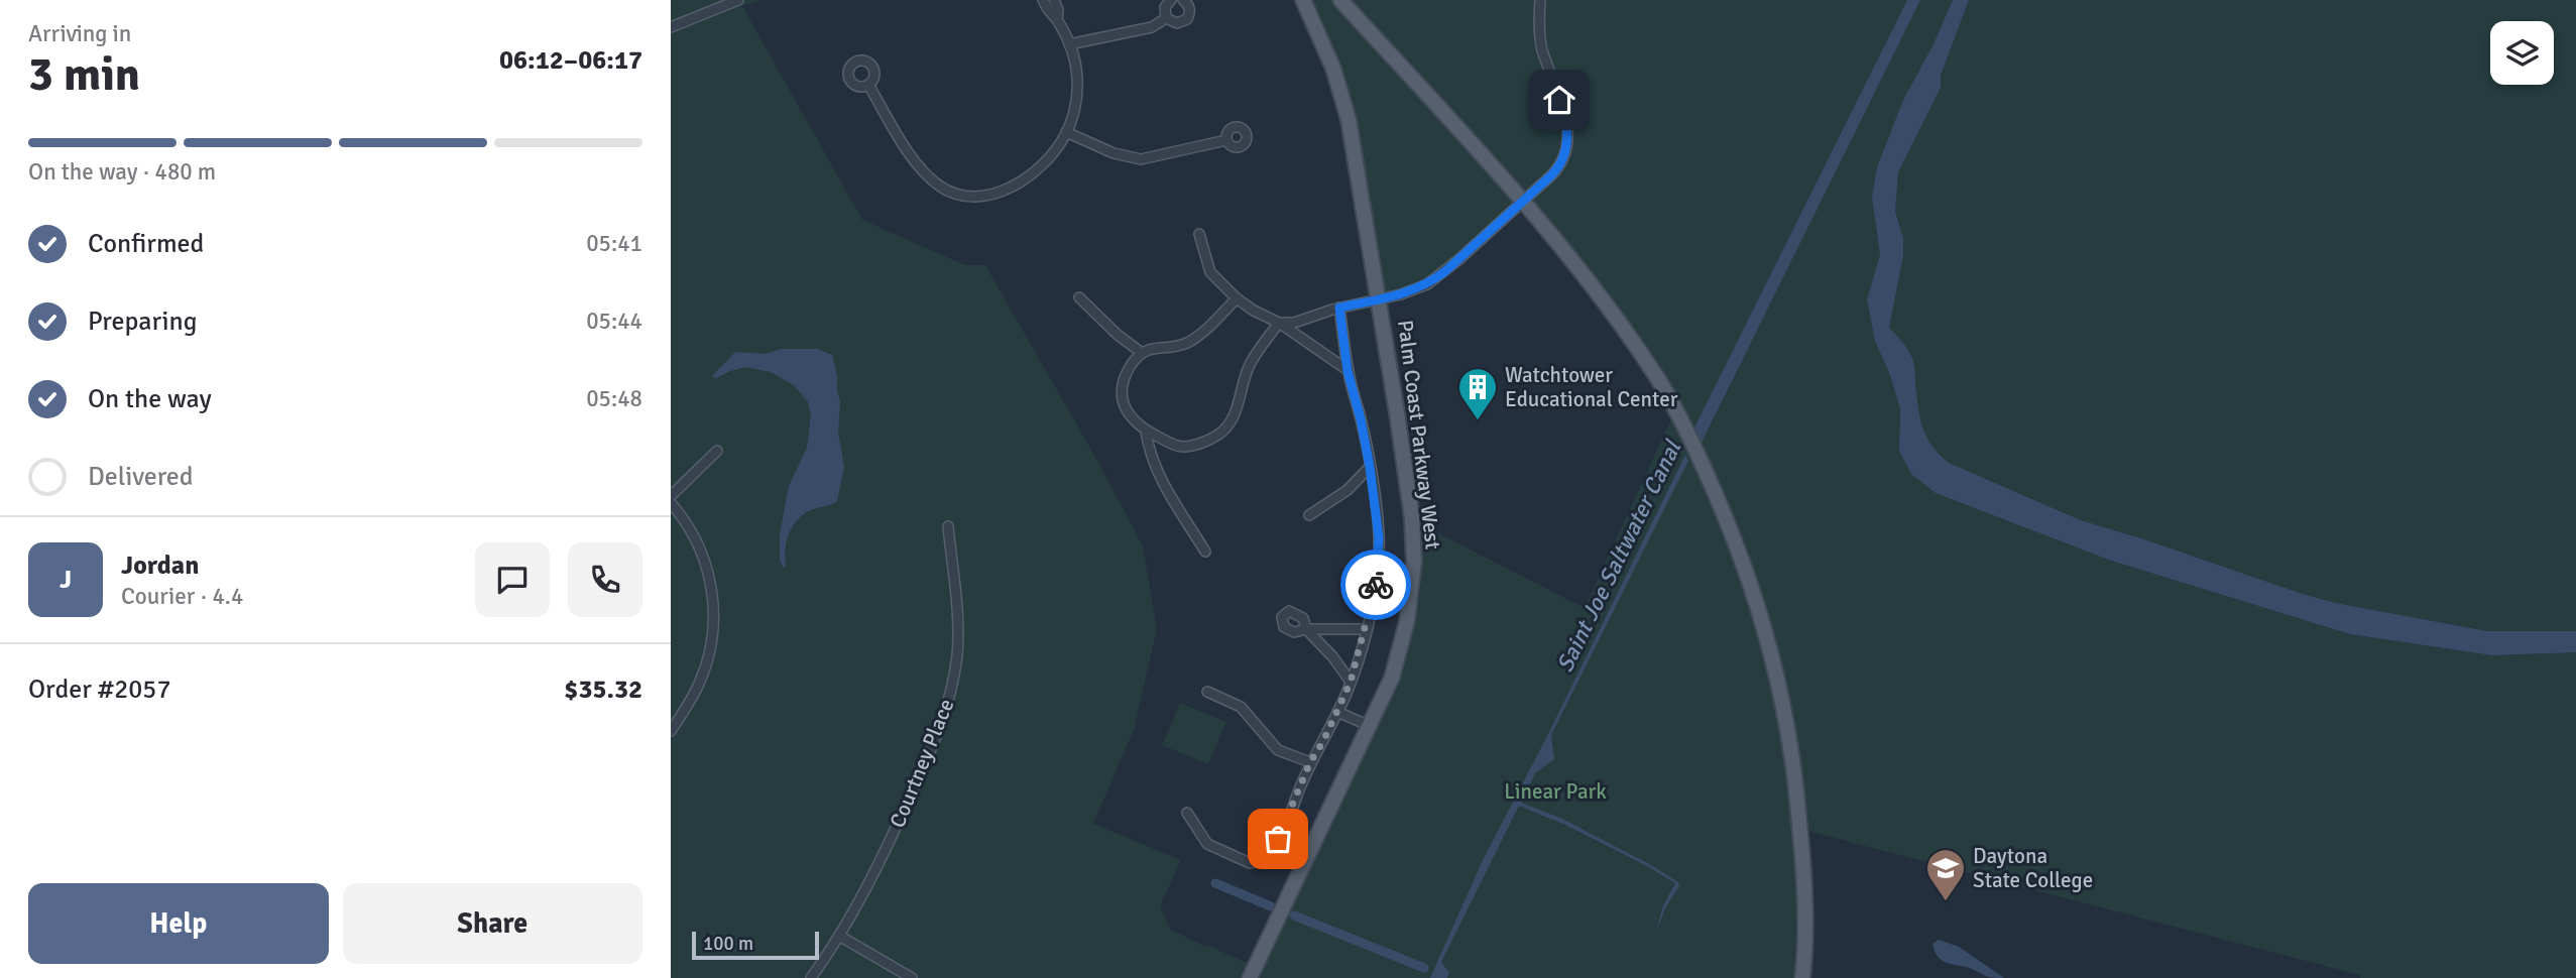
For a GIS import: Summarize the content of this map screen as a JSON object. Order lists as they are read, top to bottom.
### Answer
{
  "streets": {
    "main road": ["Palm Coast Parkway West"],
    "street": ["Courtney Place"]
  },
  "water": ["Saint Joe Saltwater Canal"],
  "parks": ["Linear Park"],
  "places": {
    "building": ["Watchtower Educational Center"],
    "school or university": ["Daytona State College"]
  },
  "scale_bar": "100 m",
  "page": {
    "heading": ["3 min", "Arriving in", "06:12–06:17"],
    "panel": [
      "Jordan",
      "Courier · 4.4",
      "Order #2057",
      "$35.32"
    ],
    "bar": "On the way · 480 m",
    "list": [
      ["Confirmed", "05:41"],
      ["Preparing", "05:44"],
      ["On the way", "05:48"],
      "Delivered"
    ],
    "round": "J",
    "buttons": ["Help", "Share"],
    "scale": "100 m"
  }
}
